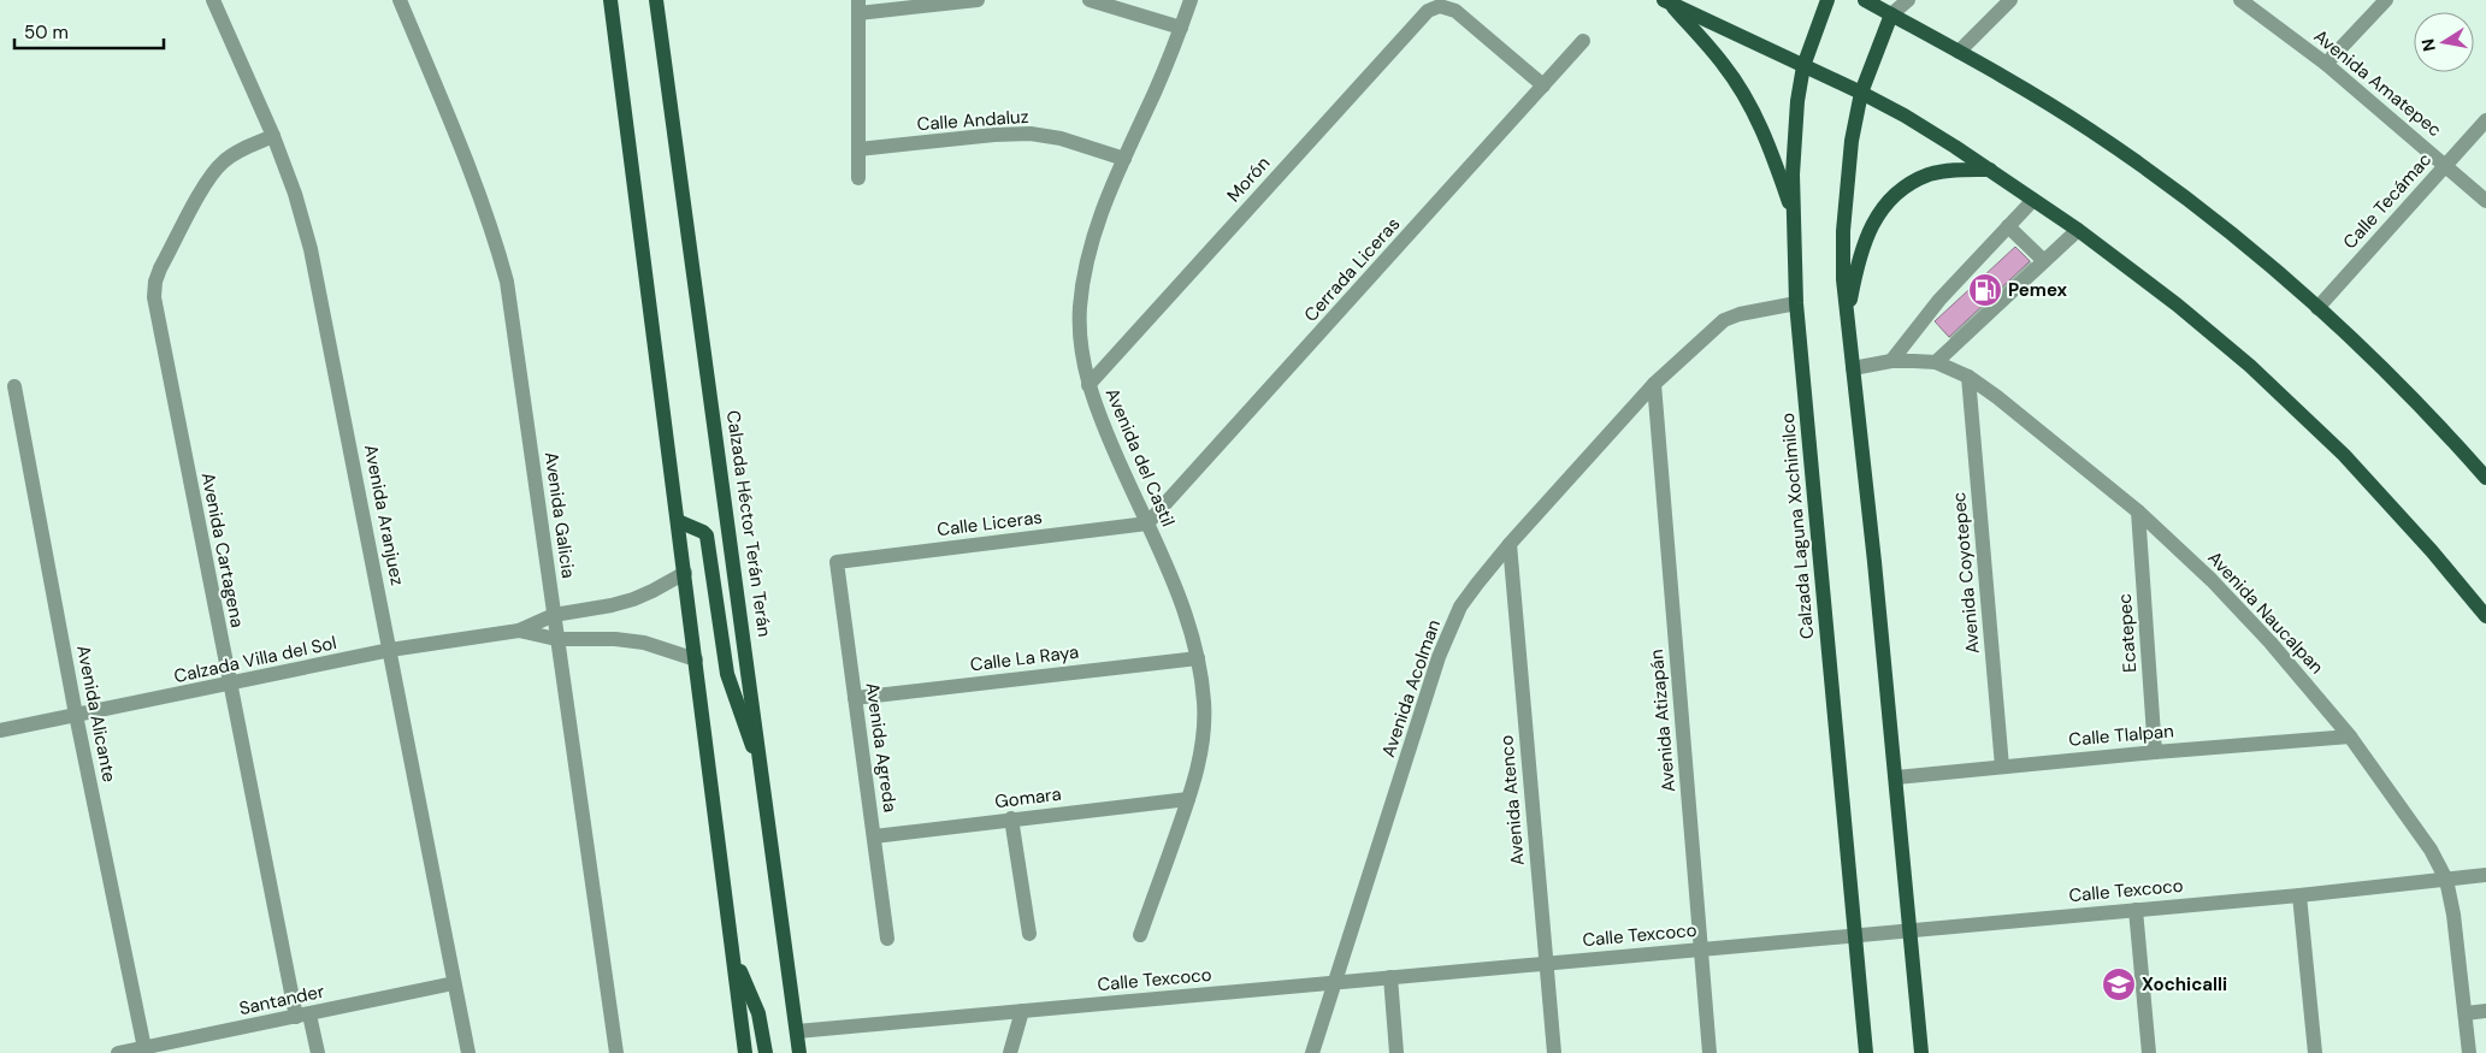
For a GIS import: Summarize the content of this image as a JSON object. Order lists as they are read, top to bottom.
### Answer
{
  "streets": {
    "main road": ["Calzada Héctor Terán Terán", "Calzada Laguna Xochimilco"],
    "street": [
      "Avenida Amatepec",
      "Calle Andaluz",
      "Morón",
      "Calle Tecámac",
      "Cerrada Liceras",
      "Avenida del Castil",
      "Avenida Aranjuez",
      "Avenida Galicia",
      "Calle Liceras",
      "Avenida Cartagena",
      "Avenida Coyotepec",
      "Avenida Naucalpan",
      "Ecatepec",
      "Calle La Raya",
      "Calzada Villa del Sol",
      "Avenida Acolman",
      "Avenida Alicante",
      "Avenida Atizapán",
      "Calle Tlalpan",
      "Avenida Agreda",
      "Gomara",
      "Avenida Atenco",
      "Calle Texcoco",
      "Santander"
    ]
  },
  "crossings": [
    ["Avenida Amatepec", "Calle Tecámac"],
    ["Calle Andaluz", "Avenida del Castil"],
    ["Morón", "Cerrada Liceras"],
    ["Morón", "Avenida del Castil"],
    ["Cerrada Liceras", "Avenida del Castil"],
    ["Cerrada Liceras", "Calle Liceras"],
    ["Avenida del Castil", "Calle Liceras"],
    ["Avenida del Castil", "Calle La Raya"],
    ["Avenida del Castil", "Gomara"],
    ["Avenida Aranjuez", "Avenida Cartagena"],
    ["Avenida Aranjuez", "Calzada Villa del Sol"],
    ["Avenida Aranjuez", "Santander"],
    ["Avenida Galicia", "Calzada Villa del Sol"],
    ["Calzada Héctor Terán Terán", "Calle Texcoco"],
    ["Calle Liceras", "Avenida Agreda"],
    ["Calzada Laguna Xochimilco", "Avenida Acolman"],
    ["Calzada Laguna Xochimilco", "Calle Texcoco"],
    ["Avenida Cartagena", "Calzada Villa del Sol"],
    ["Avenida Cartagena", "Santander"],
    ["Avenida Coyotepec", "Avenida Naucalpan"],
    ["Avenida Coyotepec", "Calle Tlalpan"],
    ["Avenida Naucalpan", "Ecatepec"],
    ["Avenida Naucalpan", "Calle Tlalpan"],
    ["Avenida Naucalpan", "Calle Texcoco"],
    ["Ecatepec", "Calle Tlalpan"],
    ["Calle La Raya", "Avenida Agreda"],
    ["Calzada Villa del Sol", "Avenida Alicante"],
    ["Avenida Acolman", "Avenida Atizapán"],
    ["Avenida Acolman", "Avenida Atenco"],
    ["Avenida Acolman", "Calle Texcoco"],
    ["Avenida Alicante", "Santander"],
    ["Avenida Atizapán", "Calle Texcoco"],
    ["Avenida Agreda", "Gomara"],
    ["Avenida Atenco", "Calle Texcoco"]
  ],
  "places": {
    "fuel station": ["Pemex"],
    "school or university": ["Xochicalli"]
  },
  "scale_bar": "50 m",
  "north": "left"
}
